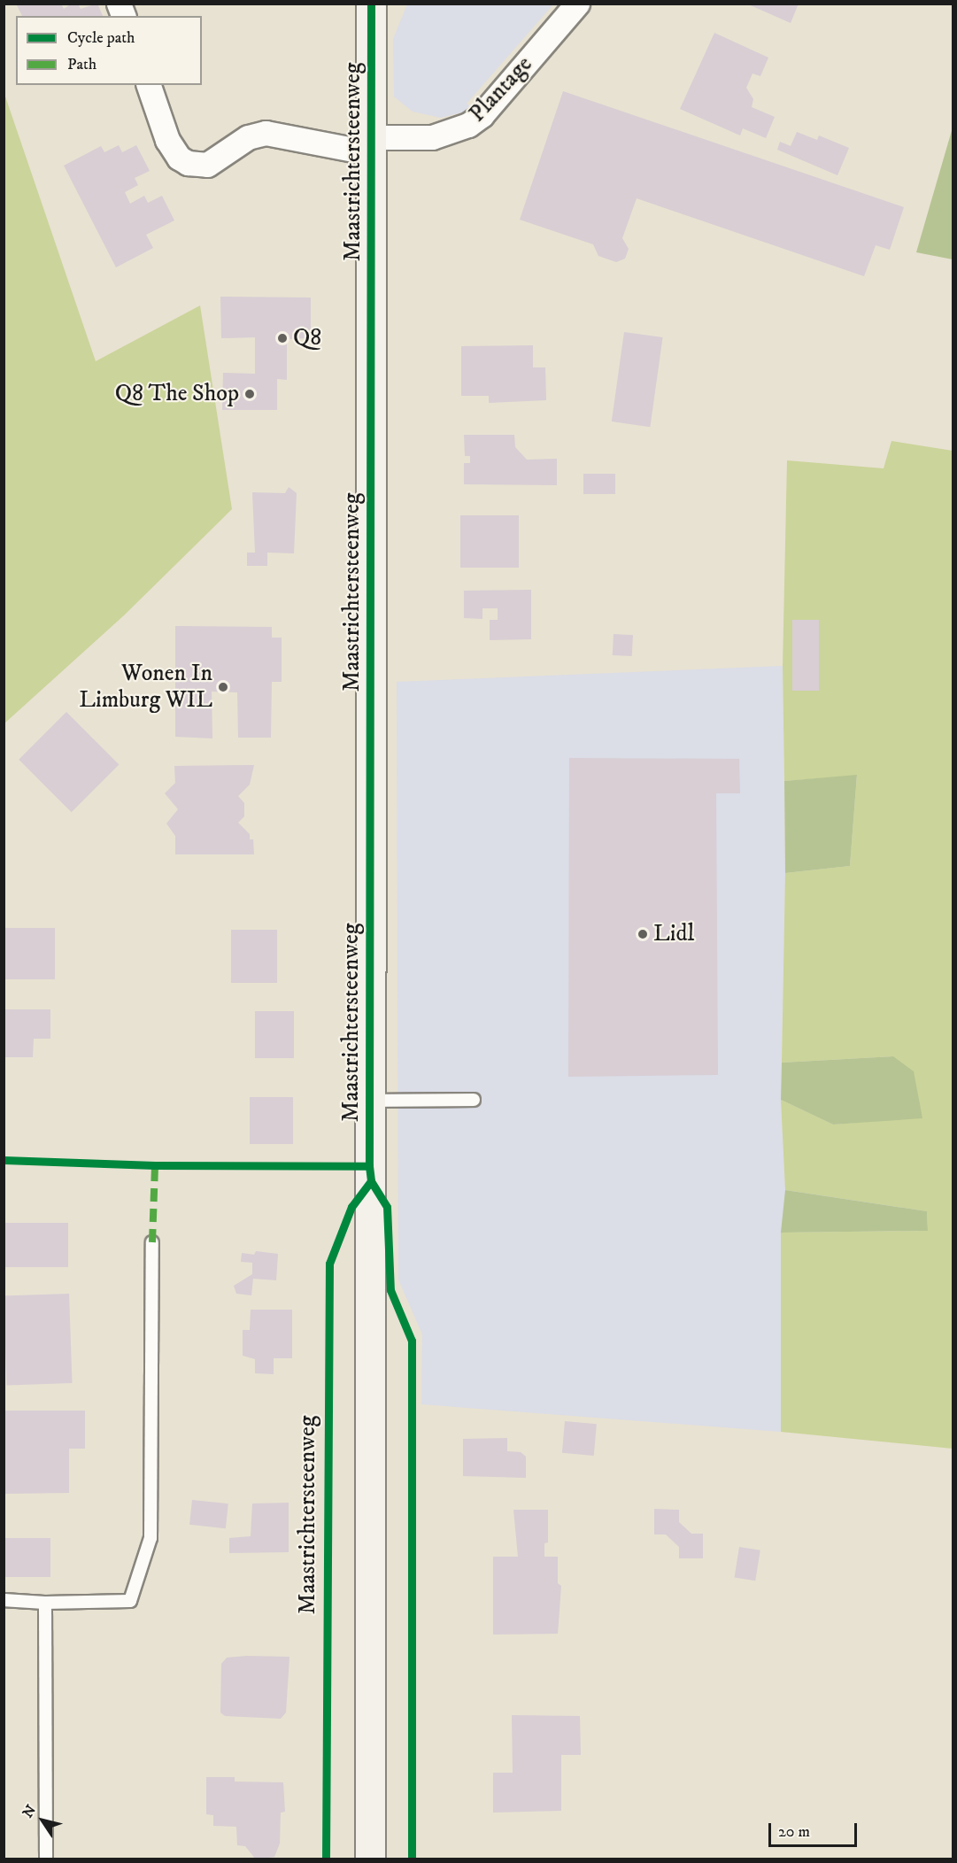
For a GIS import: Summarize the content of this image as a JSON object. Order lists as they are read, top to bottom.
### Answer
{
  "streets": {
    "main road": ["Maastrichtersteenweg"],
    "street": ["Plantage"]
  },
  "crossings": [
    ["Plantage", "Maastrichtersteenweg"]
  ],
  "places": [
    "Q8",
    "Q8 The Shop",
    "Wonen In Limburg WIL",
    "Lidl"
  ],
  "legend": ["Cycle path", "Path"],
  "scale_bar": "20 m",
  "north": "top left"
}
